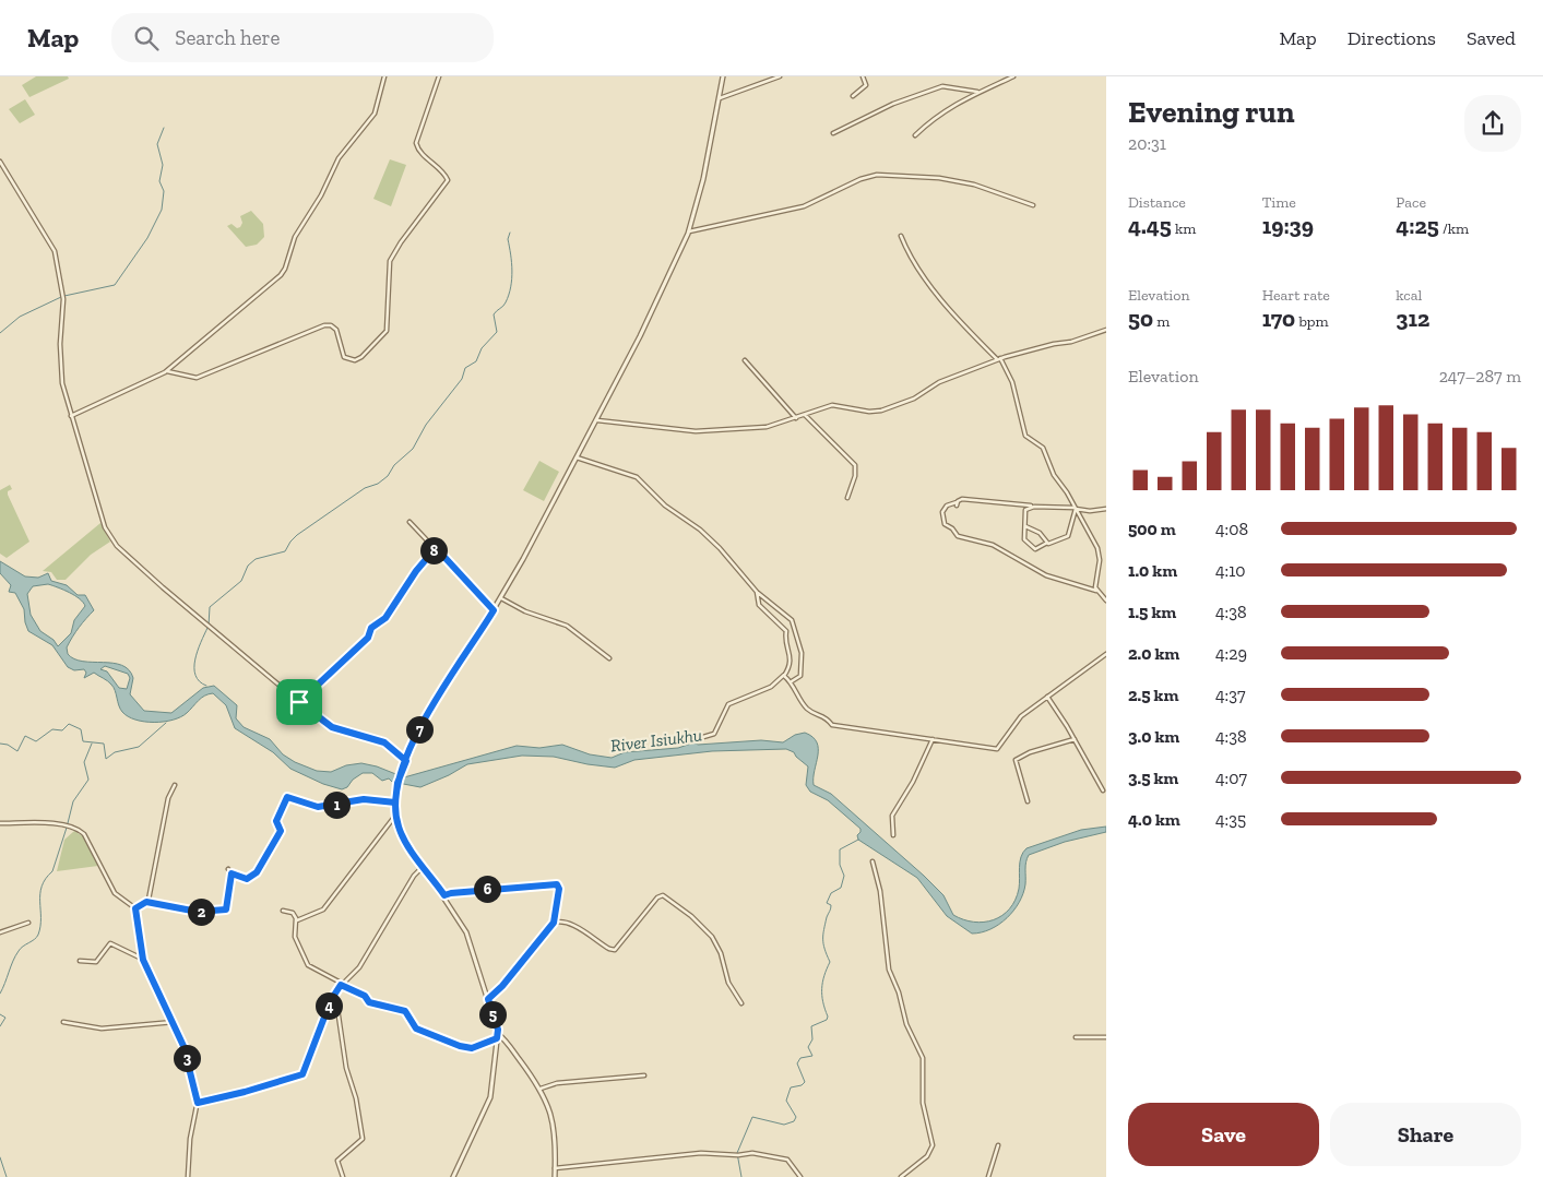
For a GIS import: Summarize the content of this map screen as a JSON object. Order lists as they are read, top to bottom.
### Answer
{
  "water": ["River Isiukhu"],
  "page": {
    "header": "Map",
    "search": "Search here",
    "nav": ["Map", "Directions", "Saved"],
    "heading": ["Evening run", "20:31"],
    "stats": [
      ["Distance", "4.45 km"],
      ["Time", "19:39"],
      ["Pace", "4:25 /km"],
      ["Elevation", "50 m"],
      ["Heart rate", "170 bpm"],
      ["kcal", "312"]
    ],
    "chart": ["Elevation", "247–287 m"],
    "list": [
      {
        "name": "500 m",
        "note": "4:08"
      },
      {
        "name": "1.0 km",
        "note": "4:10"
      },
      {
        "name": "1.5 km",
        "note": "4:38"
      },
      {
        "name": "2.0 km",
        "note": "4:29"
      },
      {
        "name": "2.5 km",
        "note": "4:37"
      },
      {
        "name": "3.0 km",
        "note": "4:38"
      },
      {
        "name": "3.5 km",
        "note": "4:07"
      },
      {
        "name": "4.0 km",
        "note": "4:35"
      }
    ],
    "pins": [
      "8",
      "7",
      "1",
      "6",
      "2",
      "4",
      "5",
      "3"
    ],
    "buttons": ["Save", "Share"]
  }
}
